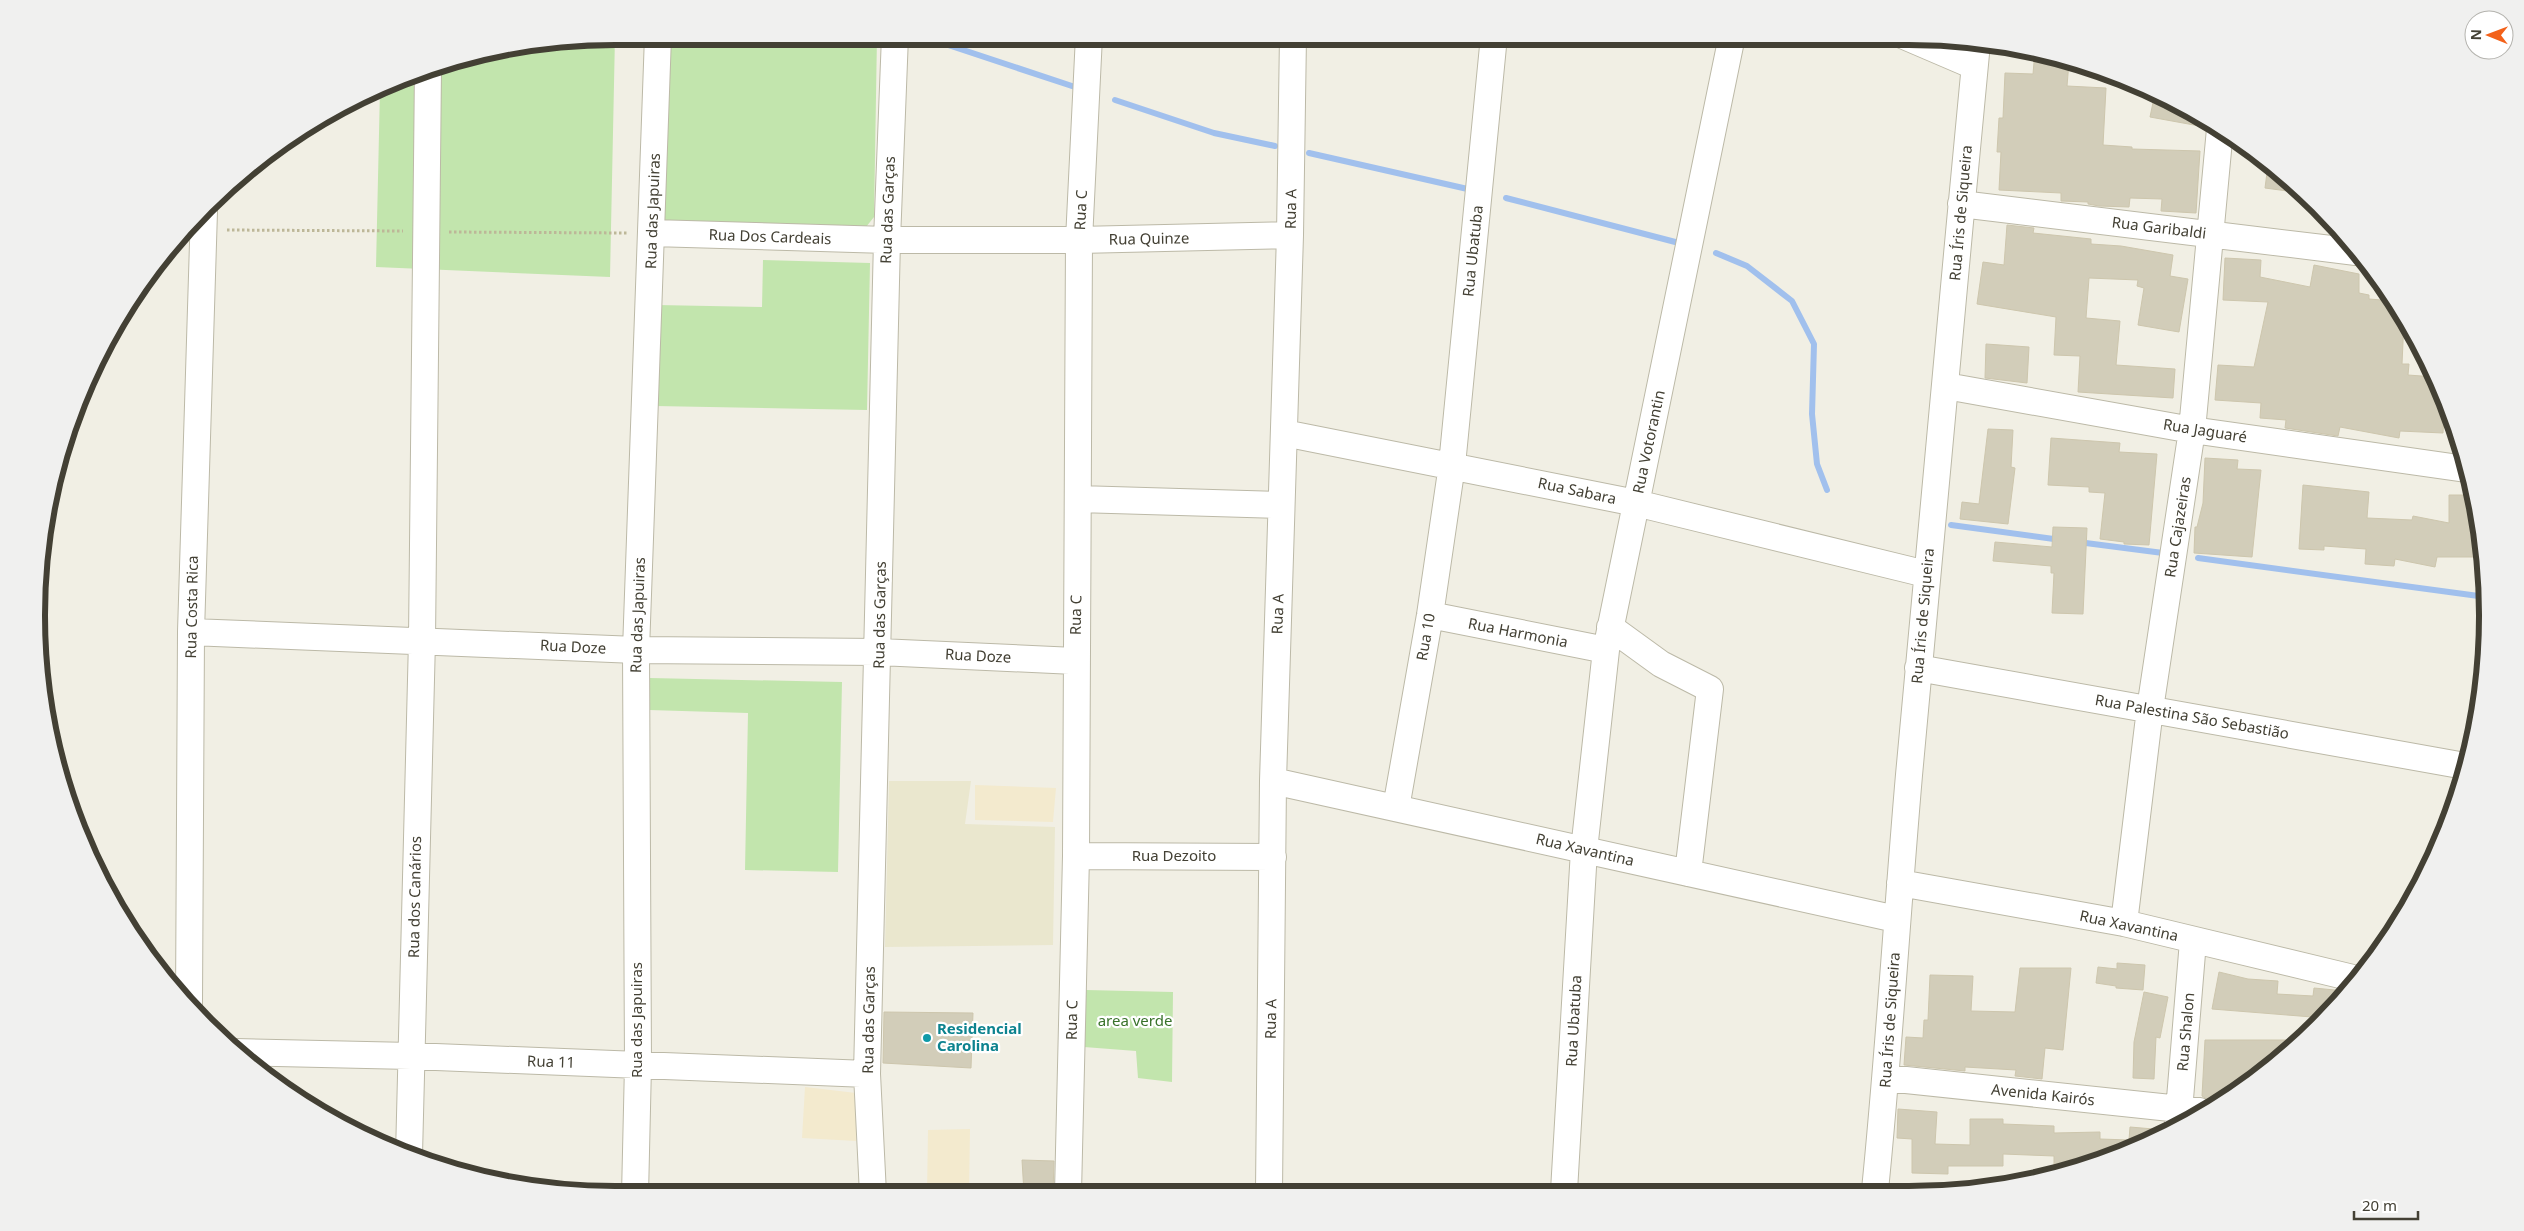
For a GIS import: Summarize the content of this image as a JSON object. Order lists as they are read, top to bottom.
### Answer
{
  "streets": {
    "street": [
      "Rua A",
      "Rua das Garças",
      "Rua C",
      "Rua das Japuiras",
      "Rua Íris de Siqueira",
      "Rua Garibaldi",
      "Rua Dos Cardeais",
      "Rua Quinze",
      "Rua Ubatuba",
      "Rua Jaguaré",
      "Rua Votorantin",
      "Rua Sabara",
      "Rua Cajazeiras",
      "Rua Costa Rica",
      "Rua Harmonia",
      "Rua 10",
      "Rua Doze",
      "Rua Palestina São Sebastião",
      "Rua Xavantina",
      "Rua Dezoito",
      "Rua dos Canários",
      "Rua Shalon",
      "Rua 11",
      "Avenida Kairós"
    ]
  },
  "crossings": [
    ["Rua A", "Rua Quinze"],
    ["Rua A", "Rua Sabara"],
    ["Rua A", "Rua Xavantina"],
    ["Rua A", "Rua Dezoito"],
    ["Rua das Garças", "Rua Dos Cardeais"],
    ["Rua das Garças", "Rua Quinze"],
    ["Rua das Garças", "Rua Doze"],
    ["Rua das Garças", "Rua 11"],
    ["Rua C", "Rua Quinze"],
    ["Rua C", "Rua Doze"],
    ["Rua C", "Rua Dezoito"],
    ["Rua das Japuiras", "Rua Dos Cardeais"],
    ["Rua das Japuiras", "Rua Doze"],
    ["Rua das Japuiras", "Rua 11"],
    ["Rua Íris de Siqueira", "Rua Garibaldi"],
    ["Rua Íris de Siqueira", "Rua Jaguaré"],
    ["Rua Íris de Siqueira", "Rua Sabara"],
    ["Rua Íris de Siqueira", "Rua Palestina São Sebastião"],
    ["Rua Íris de Siqueira", "Rua Xavantina"],
    ["Rua Íris de Siqueira", "Avenida Kairós"],
    ["Rua Garibaldi", "Rua Cajazeiras"],
    ["Rua Dos Cardeais", "Rua Quinze"],
    ["Rua Ubatuba", "Rua Votorantin"],
    ["Rua Ubatuba", "Rua Sabara"],
    ["Rua Ubatuba", "Rua 10"],
    ["Rua Ubatuba", "Rua Xavantina"],
    ["Rua Jaguaré", "Rua Cajazeiras"],
    ["Rua Votorantin", "Rua Sabara"],
    ["Rua Votorantin", "Rua Harmonia"],
    ["Rua Votorantin", "Rua Xavantina"],
    ["Rua Sabara", "Rua 10"],
    ["Rua Cajazeiras", "Rua Palestina São Sebastião"],
    ["Rua Cajazeiras", "Rua Xavantina"],
    ["Rua Costa Rica", "Rua Doze"],
    ["Rua Harmonia", "Rua 10"],
    ["Rua 10", "Rua Xavantina"],
    ["Rua Doze", "Rua dos Canários"],
    ["Rua Xavantina", "Rua Shalon"],
    ["Rua dos Canários", "Rua 11"],
    ["Rua Shalon", "Avenida Kairós"]
  ],
  "parks": ["area verde"],
  "places": ["Residencial Carolina"],
  "scale_bar": "20 m",
  "north": "left"
}
